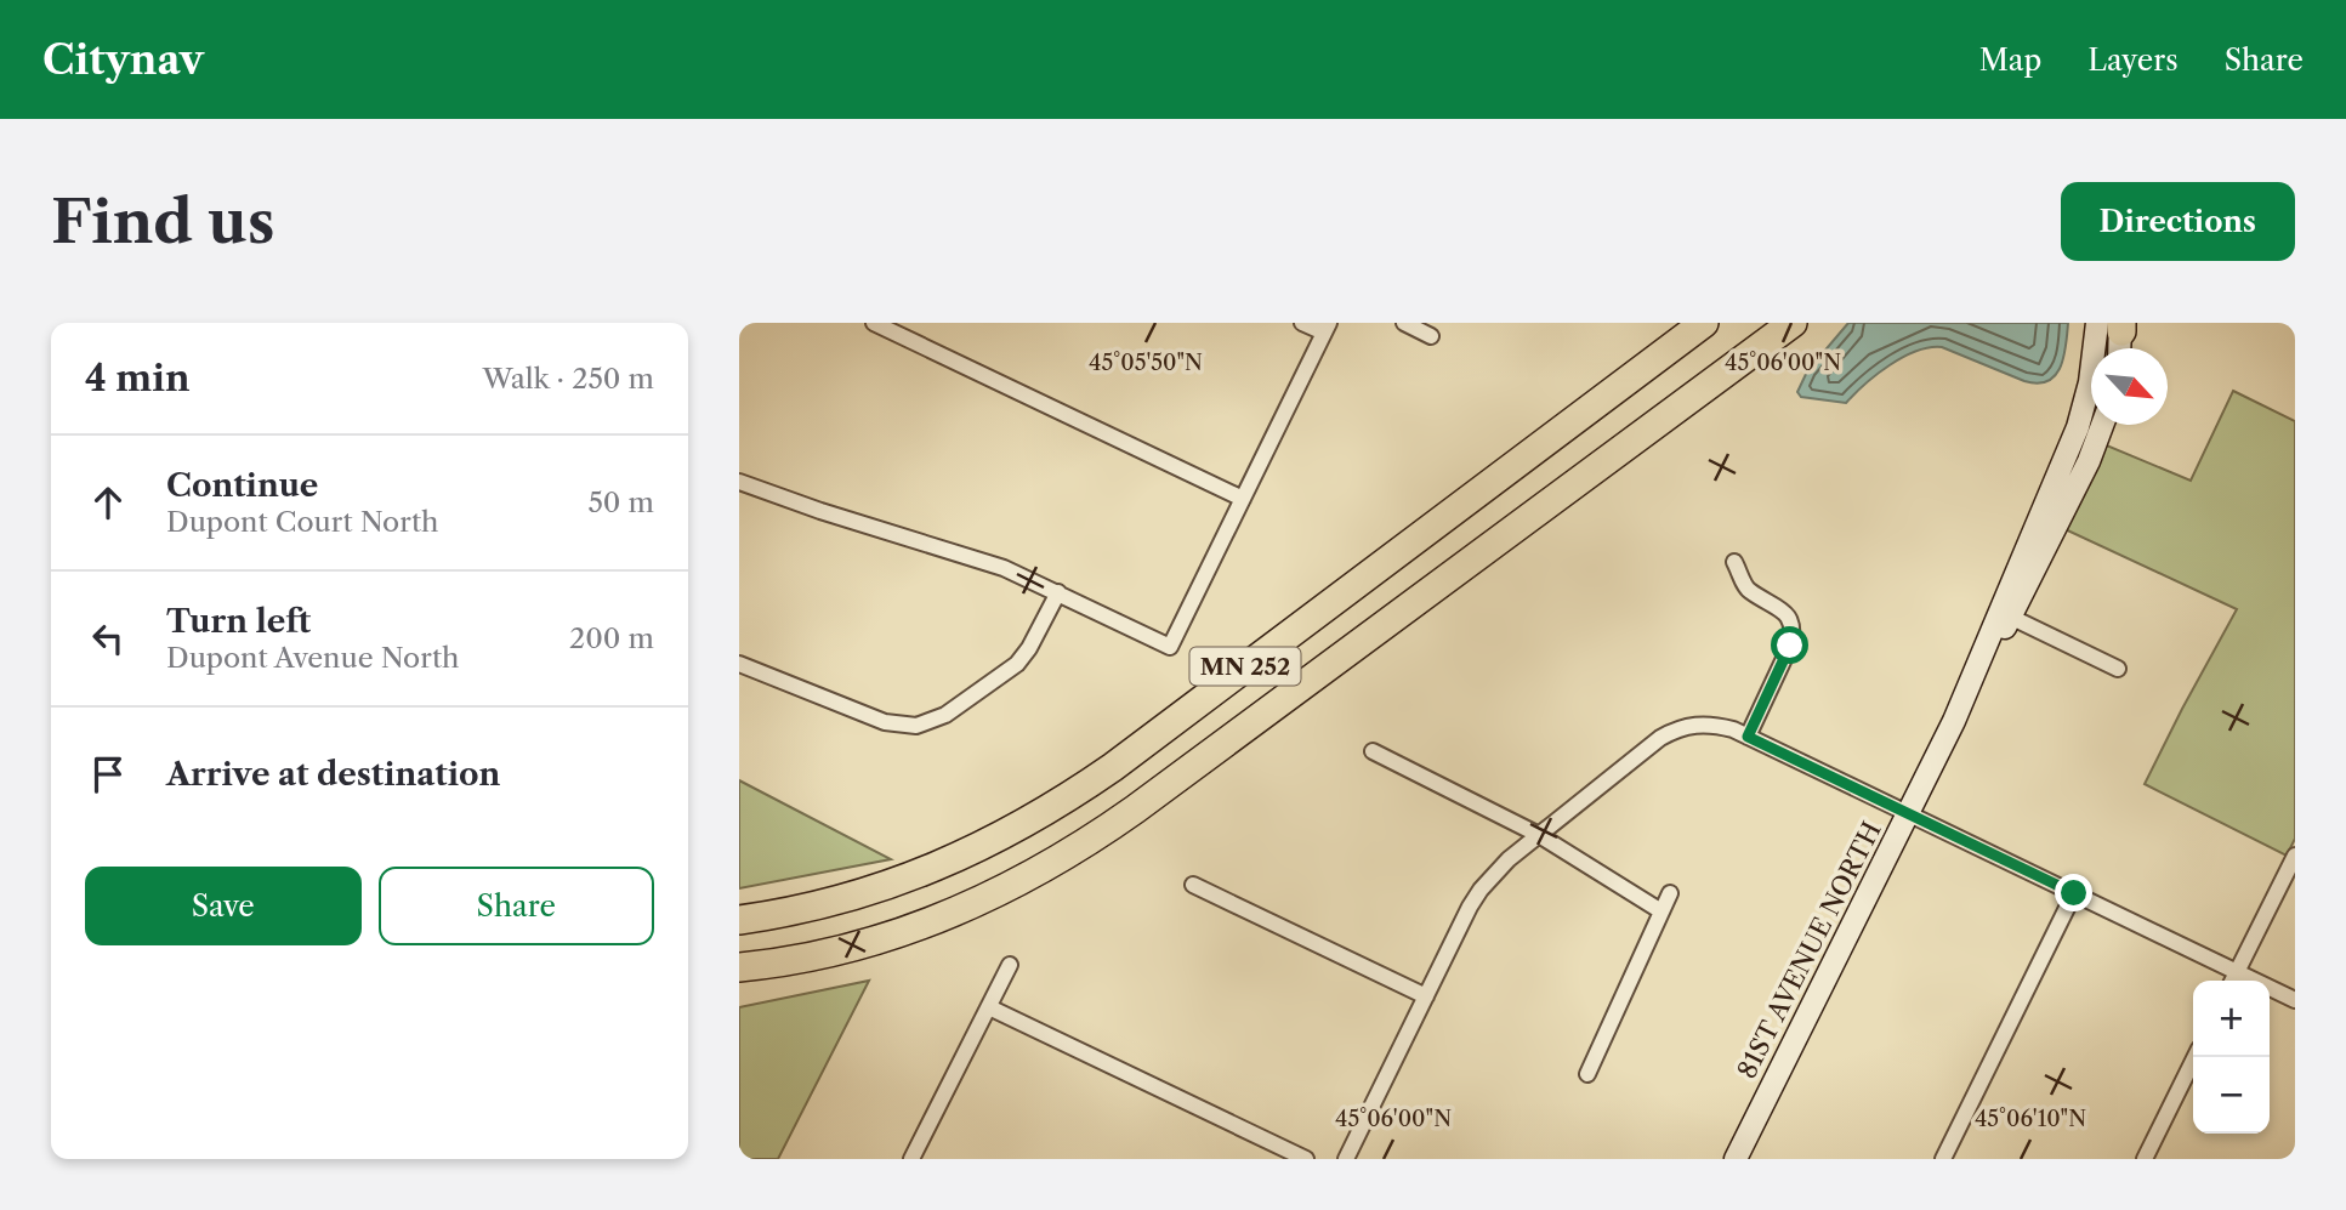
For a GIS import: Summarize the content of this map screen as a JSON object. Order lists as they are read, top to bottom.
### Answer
{
  "streets": {
    "highway": ["MN 252"],
    "street": ["81ST AVENUE NORTH"]
  },
  "north": "bottom right",
  "page": {
    "header": "Citynav",
    "nav": ["Map", "Layers", "Share"],
    "buttons": [
      "Directions",
      ["Save", "Share"]
    ],
    "title": "Find us",
    "heading": ["4 min", "Walk · 250 m"],
    "list": [
      ["Continue", "Dupont Court North", "50 m"],
      ["Turn left", "Dupont Avenue North", "200 m"],
      "Arrive at destination"
    ],
    "map_buttons": ["+", "−"]
  },
  "coordinates": ["45°05'50\"N", "45°06'00\"N", "45°06'10\"N"]
}
